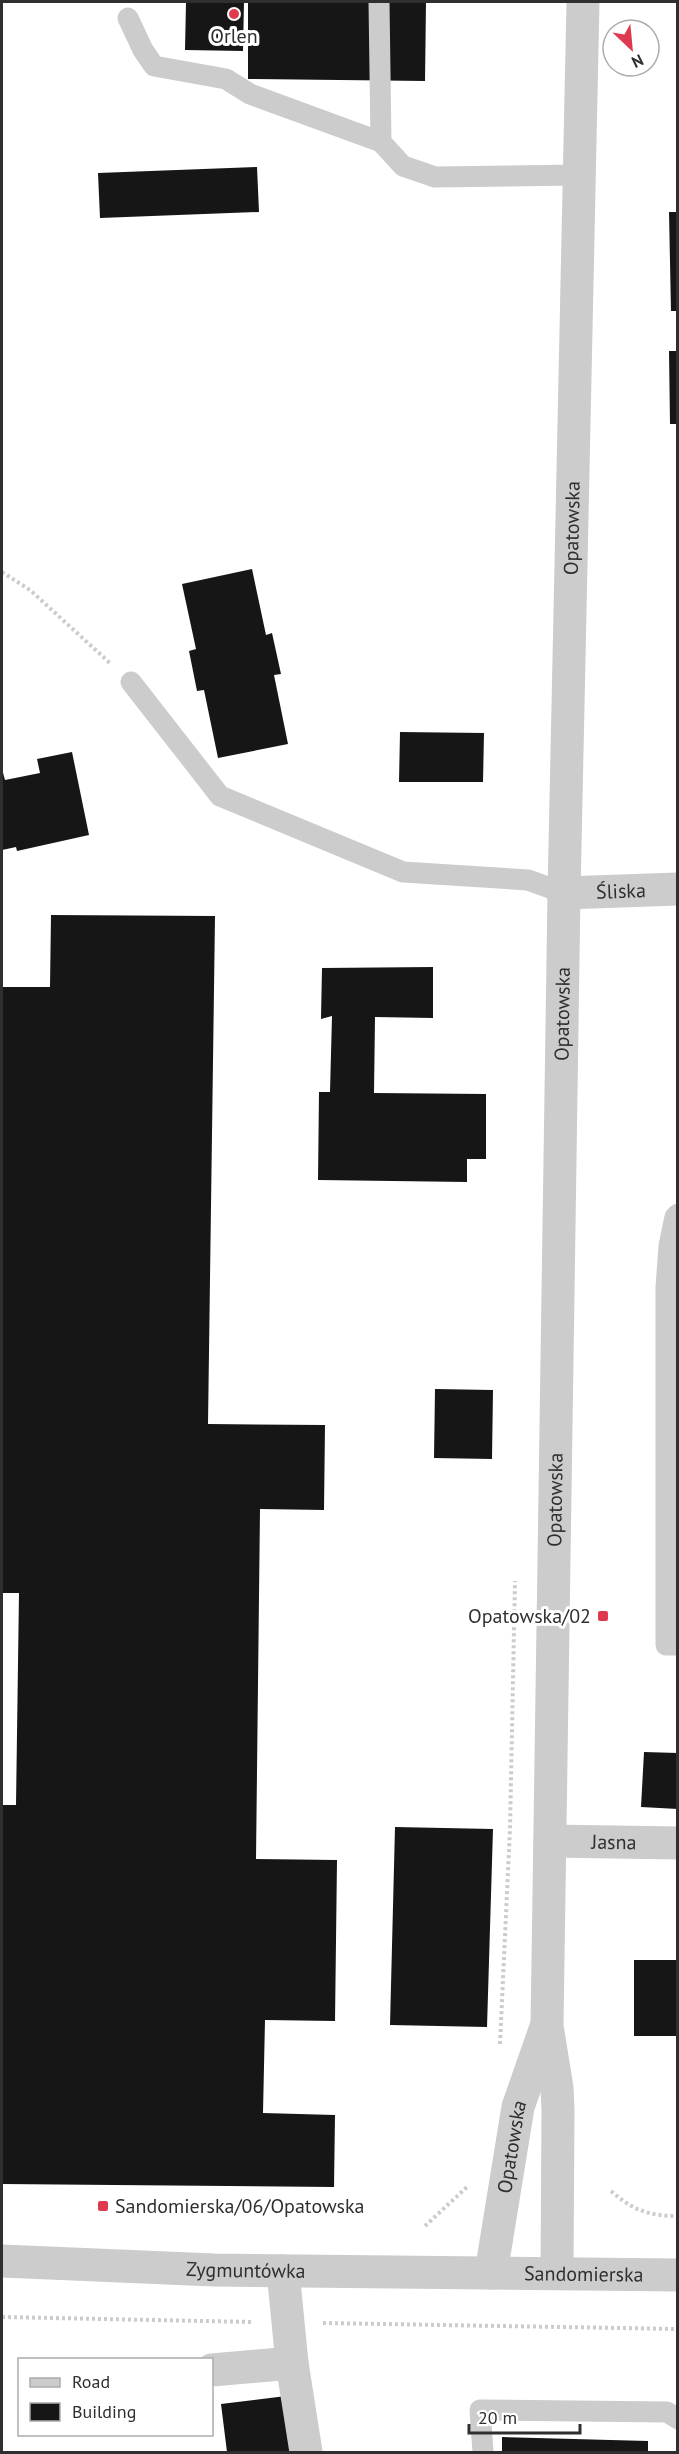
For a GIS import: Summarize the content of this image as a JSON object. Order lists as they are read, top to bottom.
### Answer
{
  "streets": {
    "street": [
      "Opatowska",
      "Śliska",
      "Jasna",
      "Zygmuntówka",
      "Sandomierska"
    ]
  },
  "crossings": [
    ["Opatowska", "Śliska"],
    ["Opatowska", "Jasna"],
    ["Opatowska", "Zygmuntówka"],
    ["Opatowska", "Sandomierska"],
    ["Zygmuntówka", "Sandomierska"]
  ],
  "places": {
    "other": ["Orlen"],
    "transit": ["Opatowska/02", "Sandomierska/06/Opatowska"]
  },
  "legend": ["Road", "Building"],
  "scale_bar": "20 m",
  "north": "bottom right"
}
